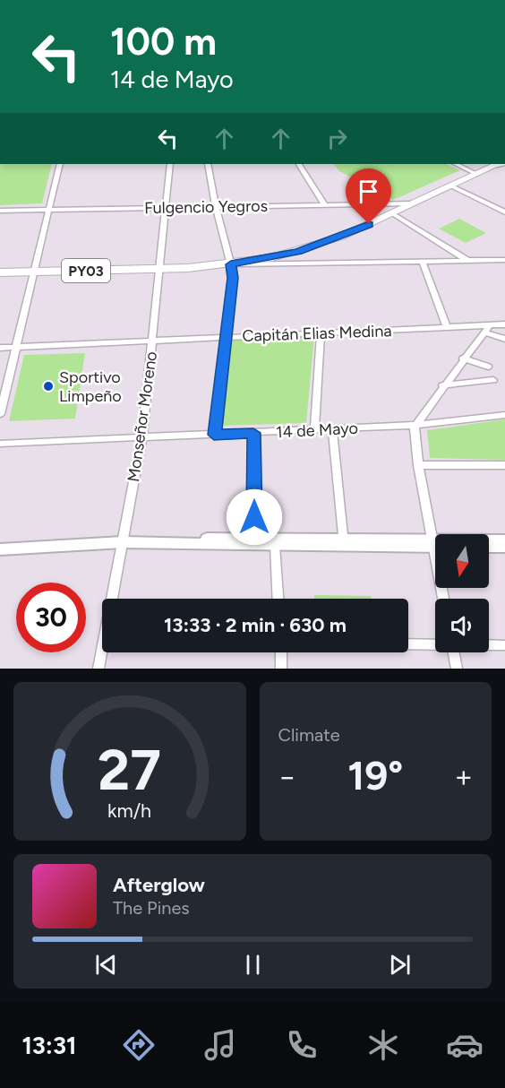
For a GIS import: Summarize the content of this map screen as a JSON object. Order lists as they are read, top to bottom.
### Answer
{
  "streets": {
    "highway": ["PY03"],
    "street": [
      "Fulgencio Yegros",
      "Capitán Elias Medina",
      "Monseñor Moreno",
      "14 de Mayo"
    ]
  },
  "crossings": [
    ["Fulgencio Yegros", "PY03"],
    ["Fulgencio Yegros", "Monseñor Moreno"],
    ["PY03", "Monseñor Moreno"],
    ["Capitán Elias Medina", "Monseñor Moreno"],
    ["Monseñor Moreno", "14 de Mayo"]
  ],
  "places": ["Sportivo Limpeño"],
  "north": "bottom",
  "page": {
    "turn": ["100 m", "14 de Mayo"],
    "limit": "30",
    "trip": "13:33 · 2 min · 630 m",
    "tile": "Climate",
    "heat": ["−", "19°", "+"],
    "song": ["Afterglow", "The Pines"],
    "tabs": "13:31",
    "gauge": ["27", "km/h"]
  }
}
